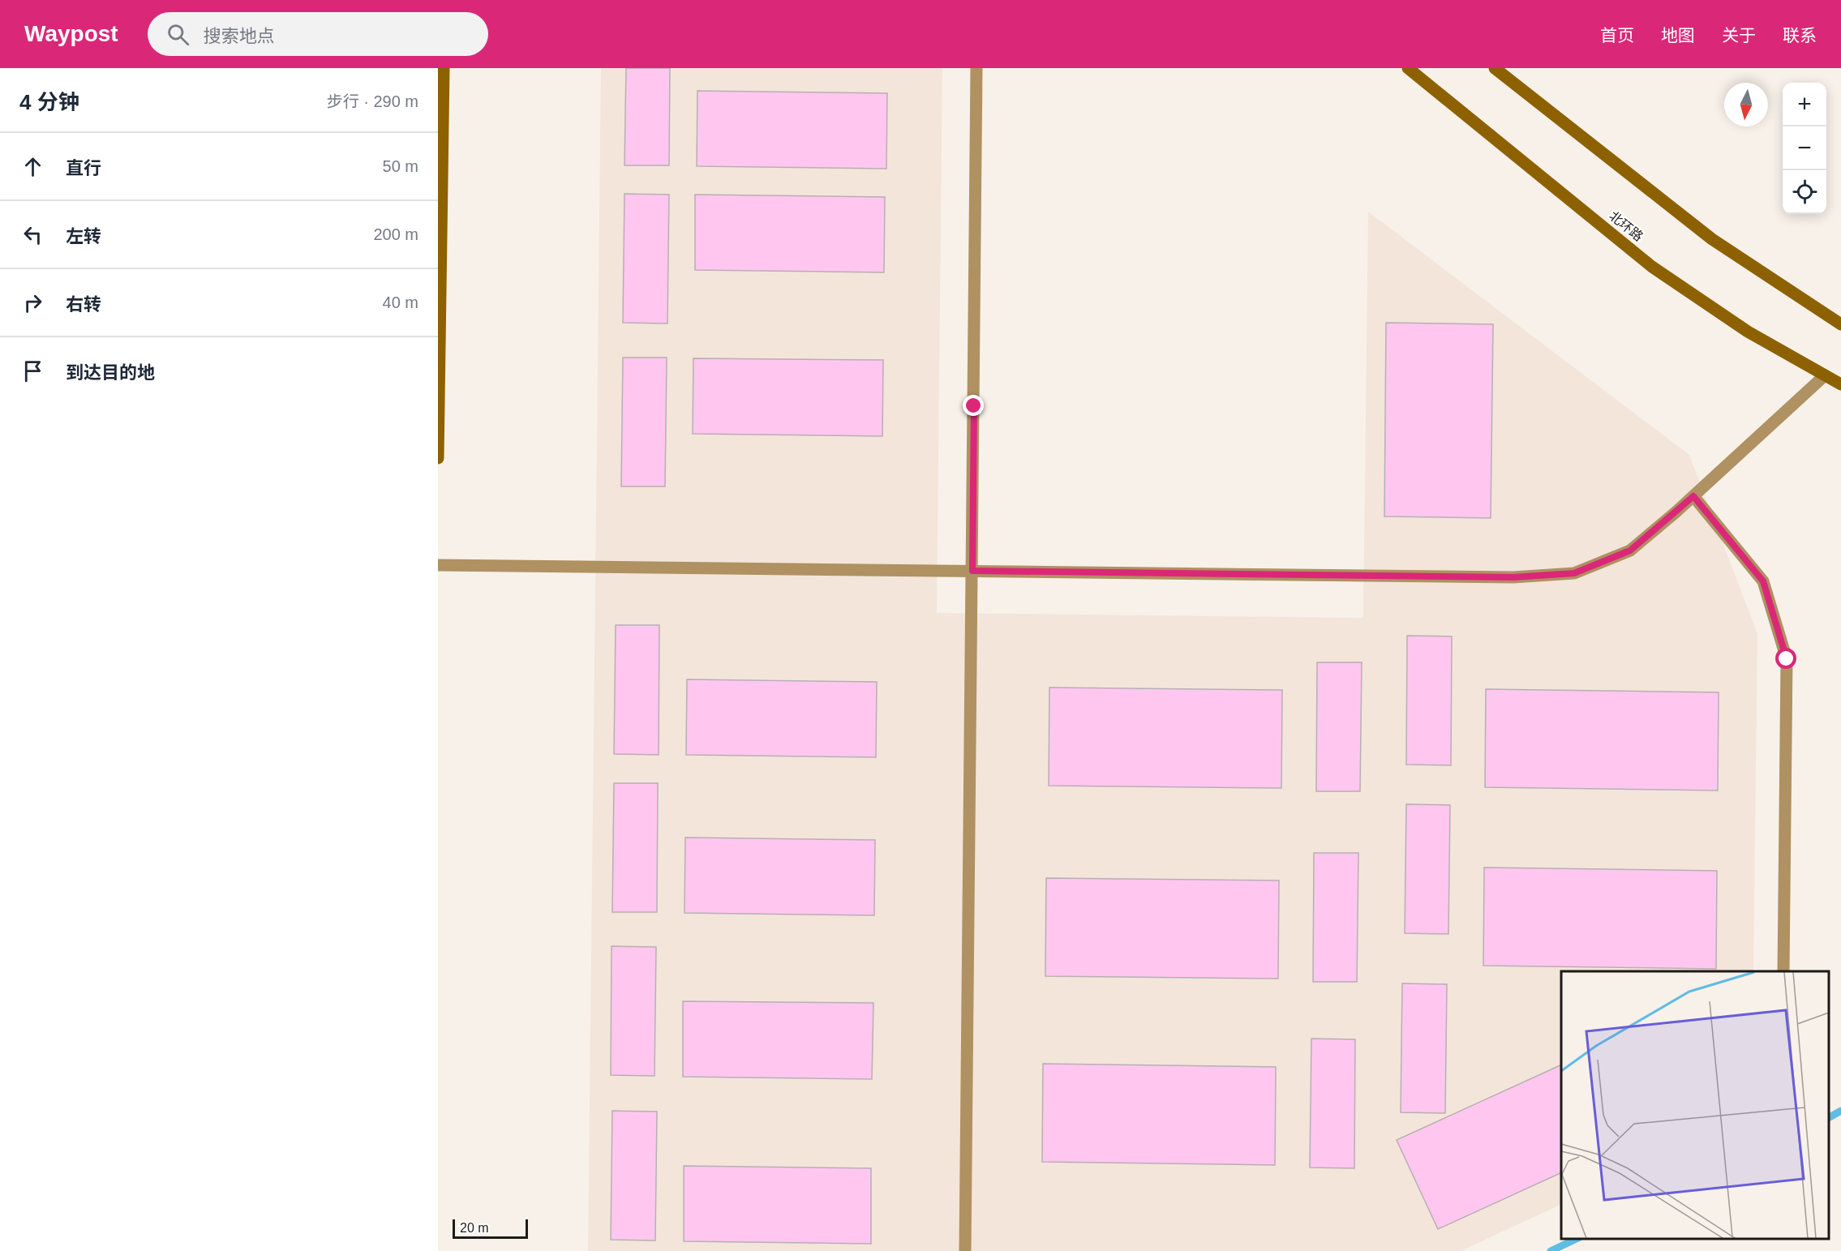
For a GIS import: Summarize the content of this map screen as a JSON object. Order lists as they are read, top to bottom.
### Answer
{
  "streets": {
    "main road": ["北环路"]
  },
  "scale_bar": "20 m",
  "north": "bottom",
  "page": {
    "header": "Waypost",
    "search": "搜索地点",
    "nav": [
      "首页",
      "地图",
      "关于",
      "联系"
    ],
    "heading": ["4 分钟", "步行 · 290 m"],
    "map_buttons": ["+", "−"],
    "list": [
      ["直行", "50 m"],
      ["左转", "200 m"],
      ["右转", "40 m"],
      "到达目的地"
    ],
    "scale": "20 m"
  }
}
